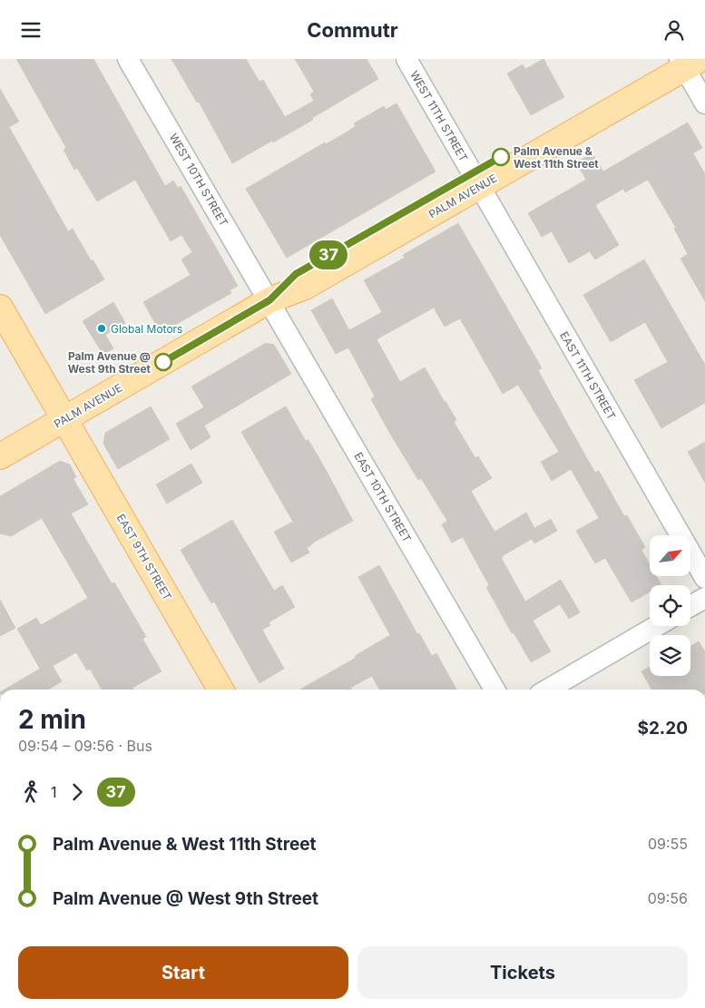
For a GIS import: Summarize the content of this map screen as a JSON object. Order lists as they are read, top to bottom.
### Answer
{
  "streets": {
    "main road": ["PALM AVENUE", "EAST 9TH STREET"],
    "street": [
      "WEST 11TH STREET",
      "WEST 10TH STREET",
      "EAST 11TH STREET",
      "EAST 10TH STREET"
    ]
  },
  "crossings": [
    ["WEST 11TH STREET", "PALM AVENUE"],
    ["WEST 11TH STREET", "EAST 11TH STREET"],
    ["WEST 10TH STREET", "PALM AVENUE"],
    ["WEST 10TH STREET", "EAST 10TH STREET"],
    ["PALM AVENUE", "EAST 11TH STREET"],
    ["PALM AVENUE", "EAST 10TH STREET"],
    ["PALM AVENUE", "EAST 9TH STREET"]
  ],
  "places": ["Palm Avenue & West 11th Street", "Global Motors", "Palm Avenue @ West 9th Street"],
  "lines": ["bus line 37"],
  "north": "top right",
  "page": {
    "header": "Commutr",
    "on_map": "37",
    "heading": ["2 min", "09:54 – 09:56 · Bus", "$2.20"],
    "legs": ["1", "37"],
    "list": [
      {
        "name": "Palm Avenue & West 11th Street",
        "value": "09:55"
      },
      {
        "name": "Palm Avenue @ West 9th Street",
        "value": "09:56"
      }
    ],
    "buttons": ["Start", "Tickets"]
  }
}
